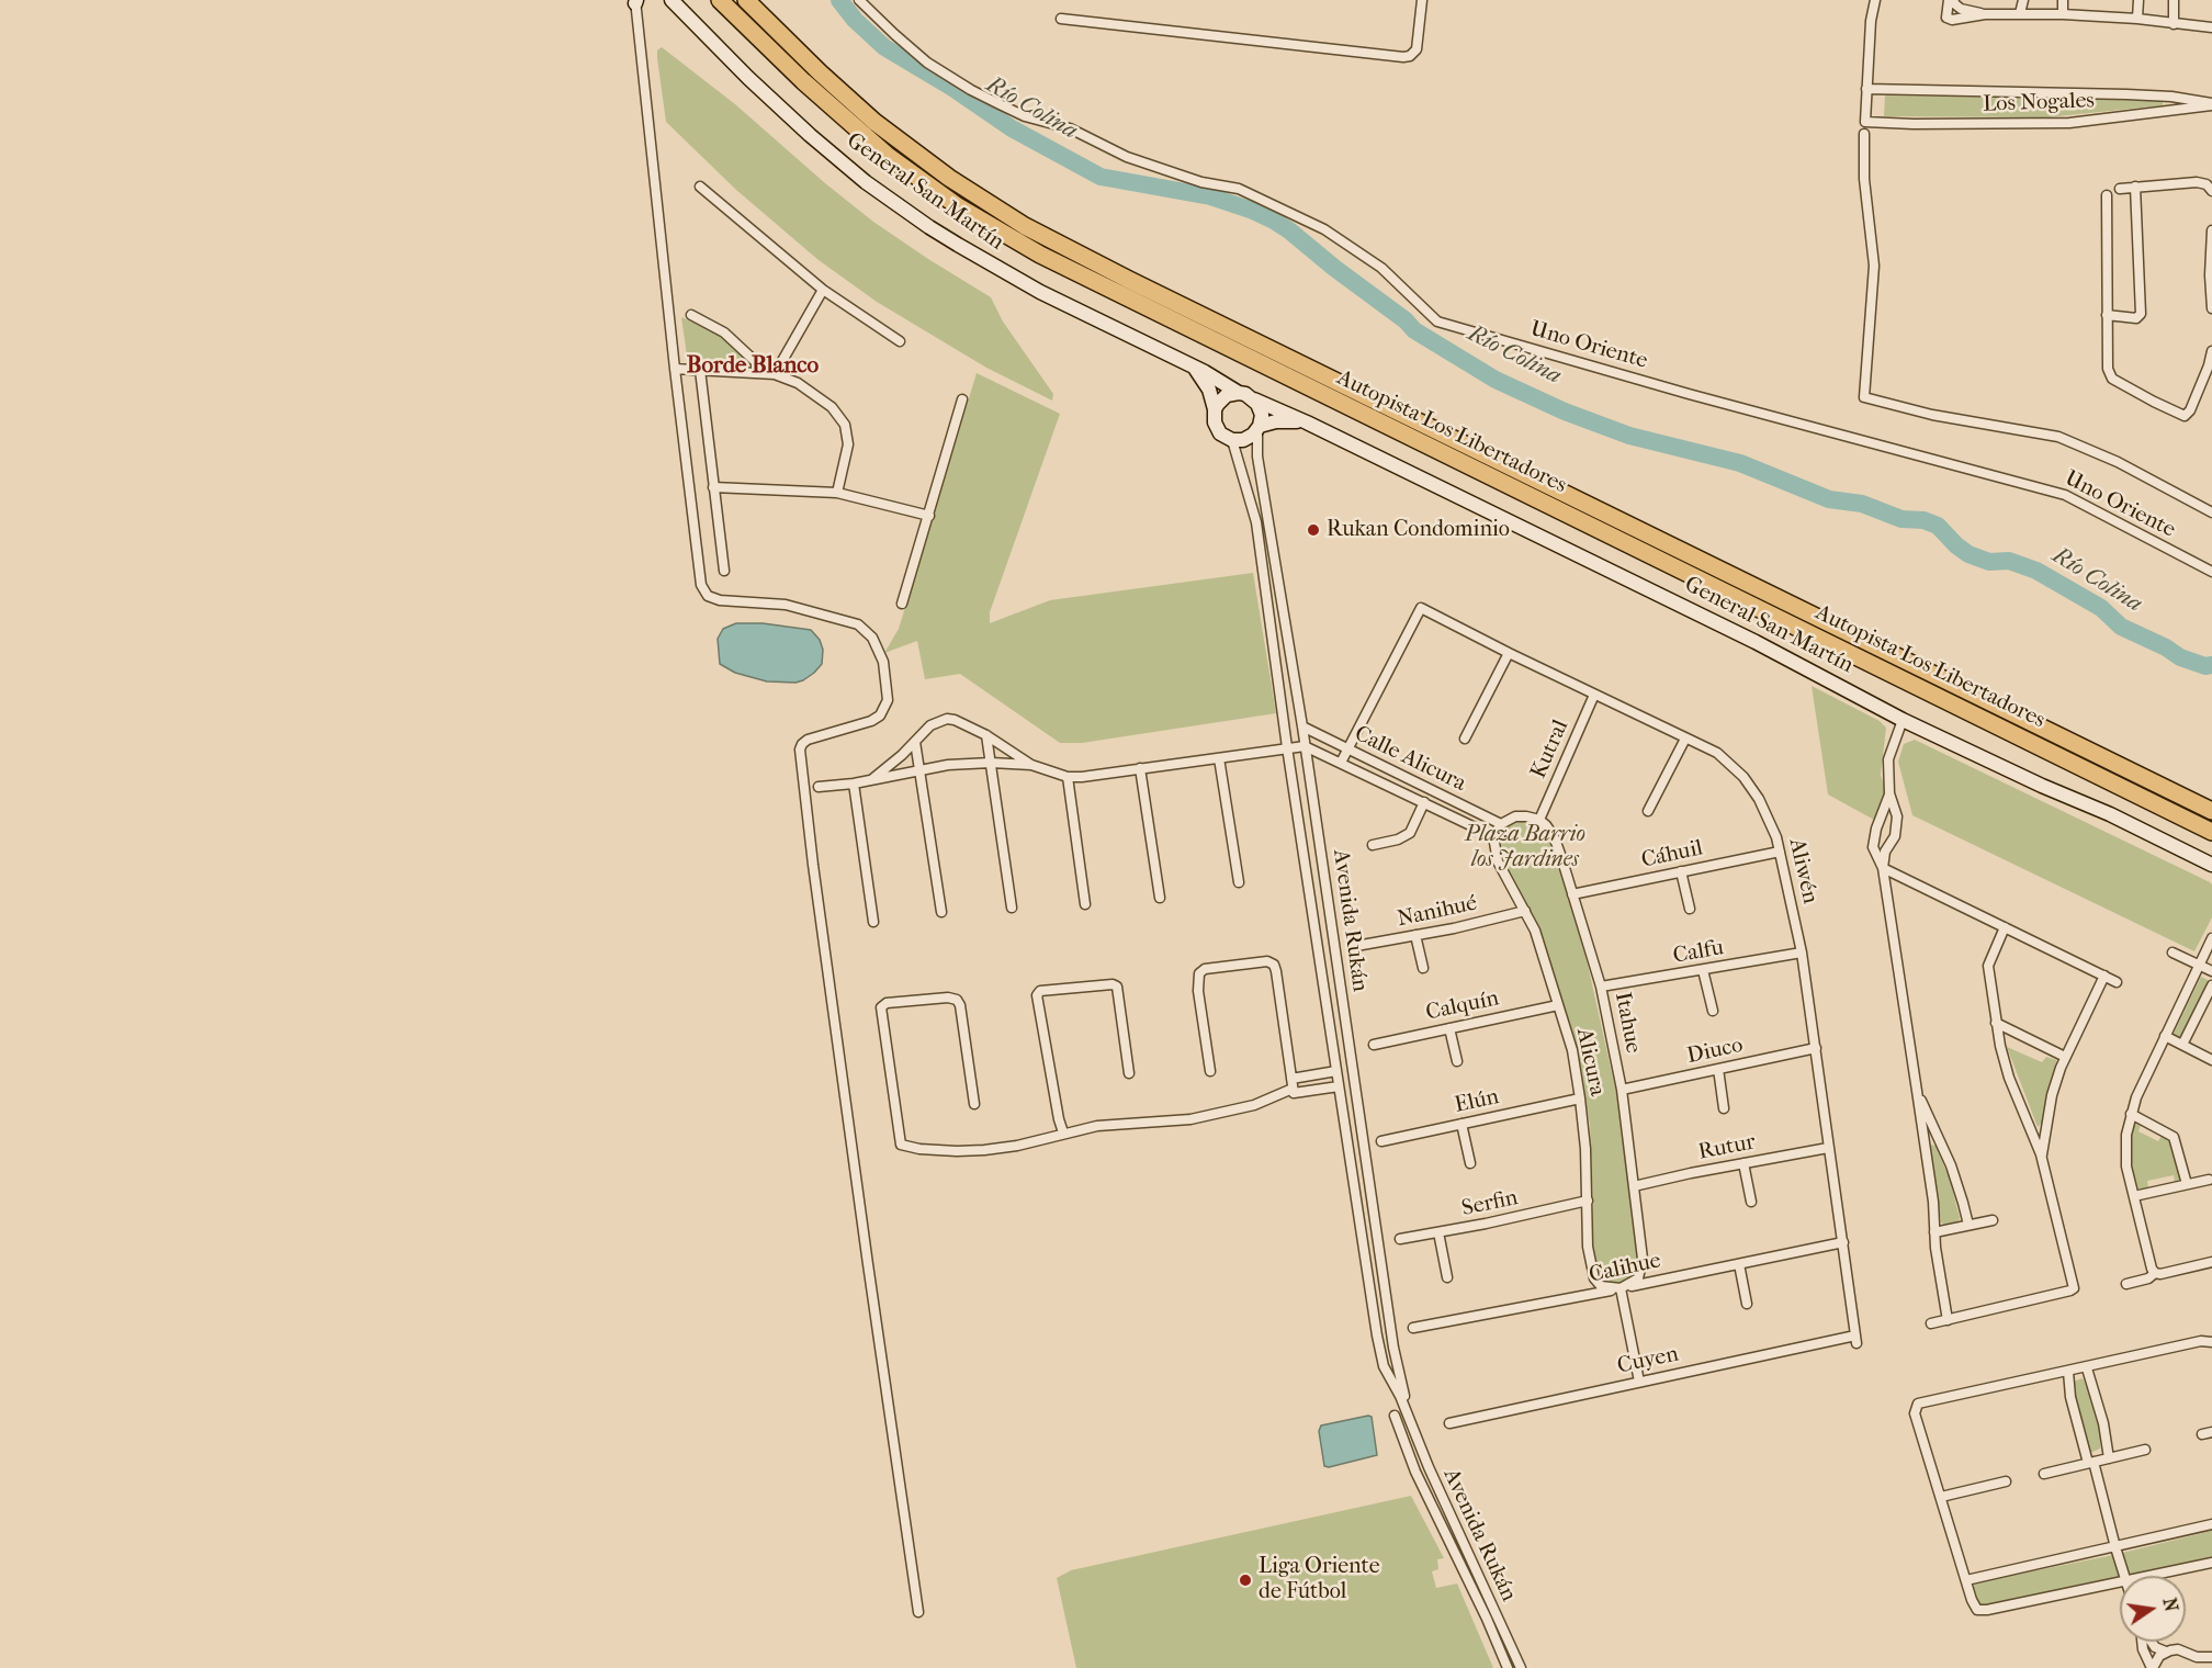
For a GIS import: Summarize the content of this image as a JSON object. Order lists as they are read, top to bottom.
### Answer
{
  "streets": {
    "highway": ["Autopista Los Libertadores"],
    "street": [
      "Los Nogales",
      "General San Martín",
      "Uno Oriente",
      "Kutral",
      "Calle Alicura",
      "Cáhuil",
      "Aliwén",
      "Nanihué",
      "Avenida Rukán",
      "Calfu",
      "Calquín",
      "Itahue",
      "Diuco",
      "Alicura",
      "Elún",
      "Rutur",
      "Serfin",
      "Calihue",
      "Cuyen"
    ]
  },
  "crossings": [
    ["General San Martín", "Avenida Rukán"],
    ["Kutral", "Aliwén"],
    ["Kutral", "Itahue"],
    ["Calle Alicura", "Aliwén"],
    ["Calle Alicura", "Avenida Rukán"],
    ["Calle Alicura", "Alicura"],
    ["Cáhuil", "Aliwén"],
    ["Cáhuil", "Itahue"],
    ["Aliwén", "Calfu"],
    ["Aliwén", "Diuco"],
    ["Aliwén", "Rutur"],
    ["Aliwén", "Calihue"],
    ["Aliwén", "Cuyen"],
    ["Nanihué", "Alicura"],
    ["Calfu", "Itahue"],
    ["Calquín", "Alicura"],
    ["Itahue", "Diuco"],
    ["Itahue", "Alicura"],
    ["Itahue", "Rutur"],
    ["Itahue", "Calihue"],
    ["Alicura", "Elún"],
    ["Alicura", "Serfin"],
    ["Alicura", "Calihue"]
  ],
  "districts": ["Borde Blanco"],
  "water": ["Río Colina"],
  "parks": ["Plaza Barrio los Jardines"],
  "places": ["Rukan Condominio", "Liga Oriente de Fútbol"],
  "north": "right"
}
